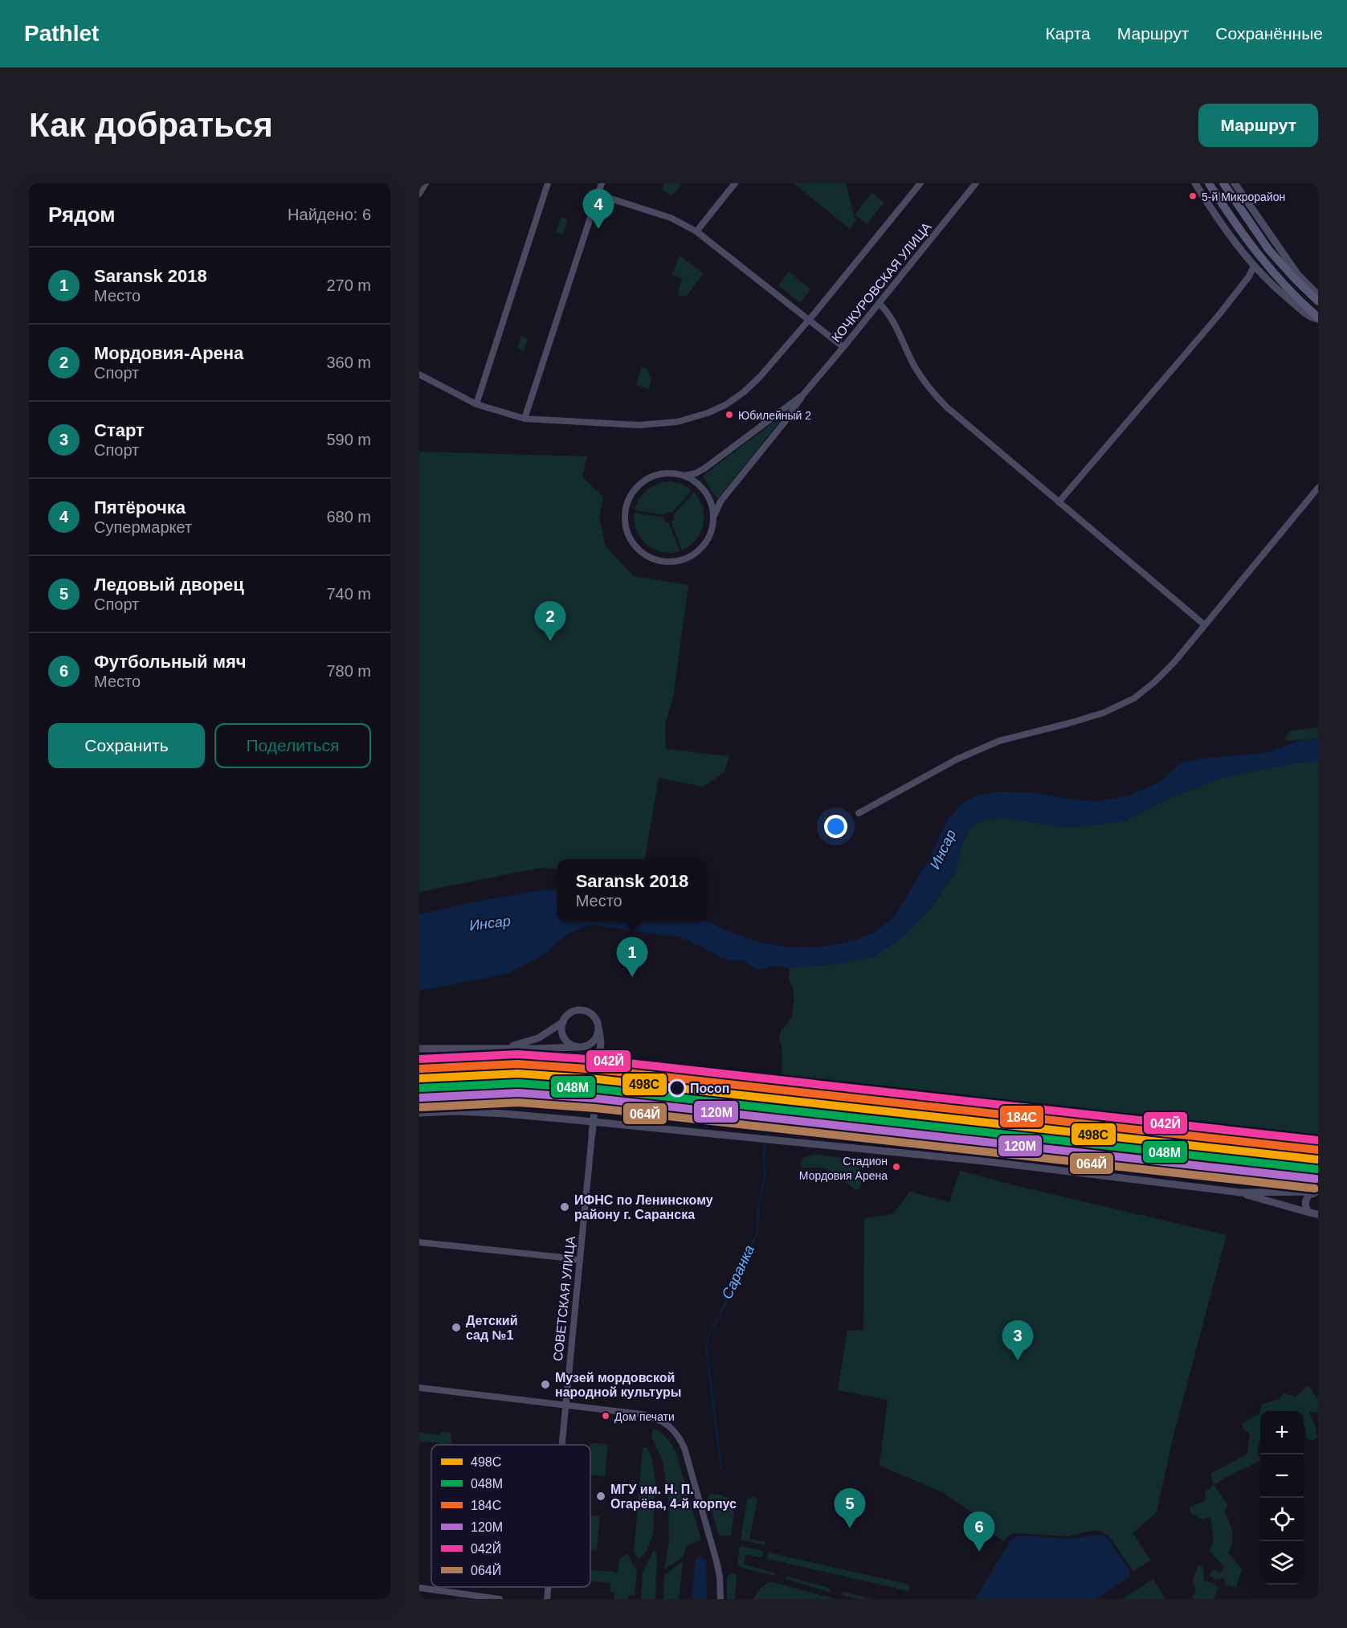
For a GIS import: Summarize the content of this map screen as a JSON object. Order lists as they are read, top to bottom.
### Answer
{
  "streets": {
    "street": ["КОЧКУРОВСКАЯ УЛИЦА", "СОВЕТСКАЯ УЛИЦА"]
  },
  "water": ["Инсар", "Саранка"],
  "places": [
    "5-й Микрорайон",
    "Юбилейный 2",
    "Посоп",
    "Стадион Мордовия Арена",
    "ИФНС по Ленинскому району г. Саранска",
    "Детский сад №1",
    "Музей мордовской народной культуры",
    "Дом печати",
    "МГУ им. Н. П. Огарёва, 4-й корпус"
  ],
  "lines": [
    "transit line 042Й",
    "transit line 184С",
    "transit line 498С",
    "transit line 048М",
    "transit line 120М",
    "transit line 064Й"
  ],
  "legend": [
    "498С",
    "048М",
    "184С",
    "120М",
    "042Й",
    "064Й"
  ],
  "page": {
    "header": "Pathlet",
    "nav": ["Карта", "Маршрут", "Сохранённые"],
    "buttons": [
      "Маршрут",
      ["Сохранить", "Поделиться"]
    ],
    "title": "Как добраться",
    "heading": ["Рядом", "Найдено: 6"],
    "pins": [
      "4",
      "2",
      "1",
      "3",
      "5",
      "6"
    ],
    "list": [
      {
        "mark": "1",
        "name": "Saransk 2018",
        "note": "Место",
        "value": "270 m"
      },
      {
        "mark": "2",
        "name": "Мордовия-Арена",
        "note": "Спорт",
        "value": "360 m"
      },
      {
        "mark": "3",
        "name": "Старт",
        "note": "Спорт",
        "value": "590 m"
      },
      {
        "mark": "4",
        "name": "Пятёрочка",
        "note": "Супермаркет",
        "value": "680 m"
      },
      {
        "mark": "5",
        "name": "Ледовый дворец",
        "note": "Спорт",
        "value": "740 m"
      },
      {
        "mark": "6",
        "name": "Футбольный мяч",
        "note": "Место",
        "value": "780 m"
      }
    ],
    "popup": ["Saransk 2018", "Место"],
    "map_buttons": ["+", "−"]
  }
}
